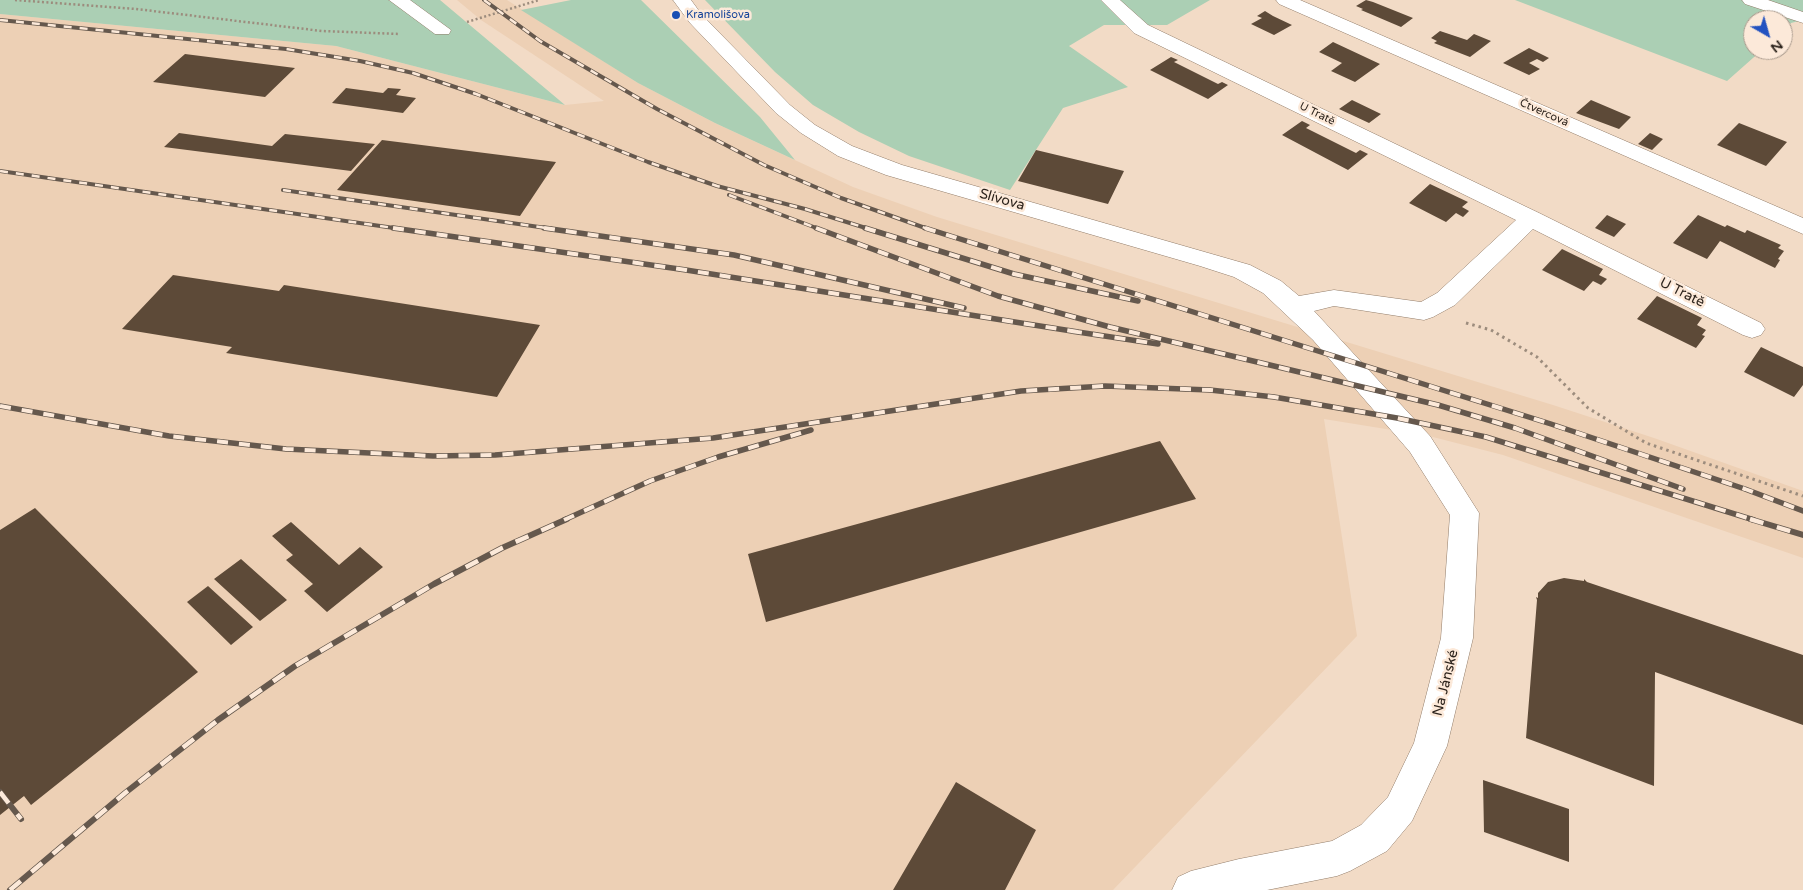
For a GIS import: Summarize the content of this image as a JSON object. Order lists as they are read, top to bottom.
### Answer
{
  "streets": {
    "street": [
      "Čtvercová",
      "U Tratě",
      "Slívova",
      "Na Jánské"
    ]
  },
  "crossings": [
    ["Slívova", "Na Jánské"]
  ],
  "places": ["Kramolišova"],
  "north": "bottom right"
}
